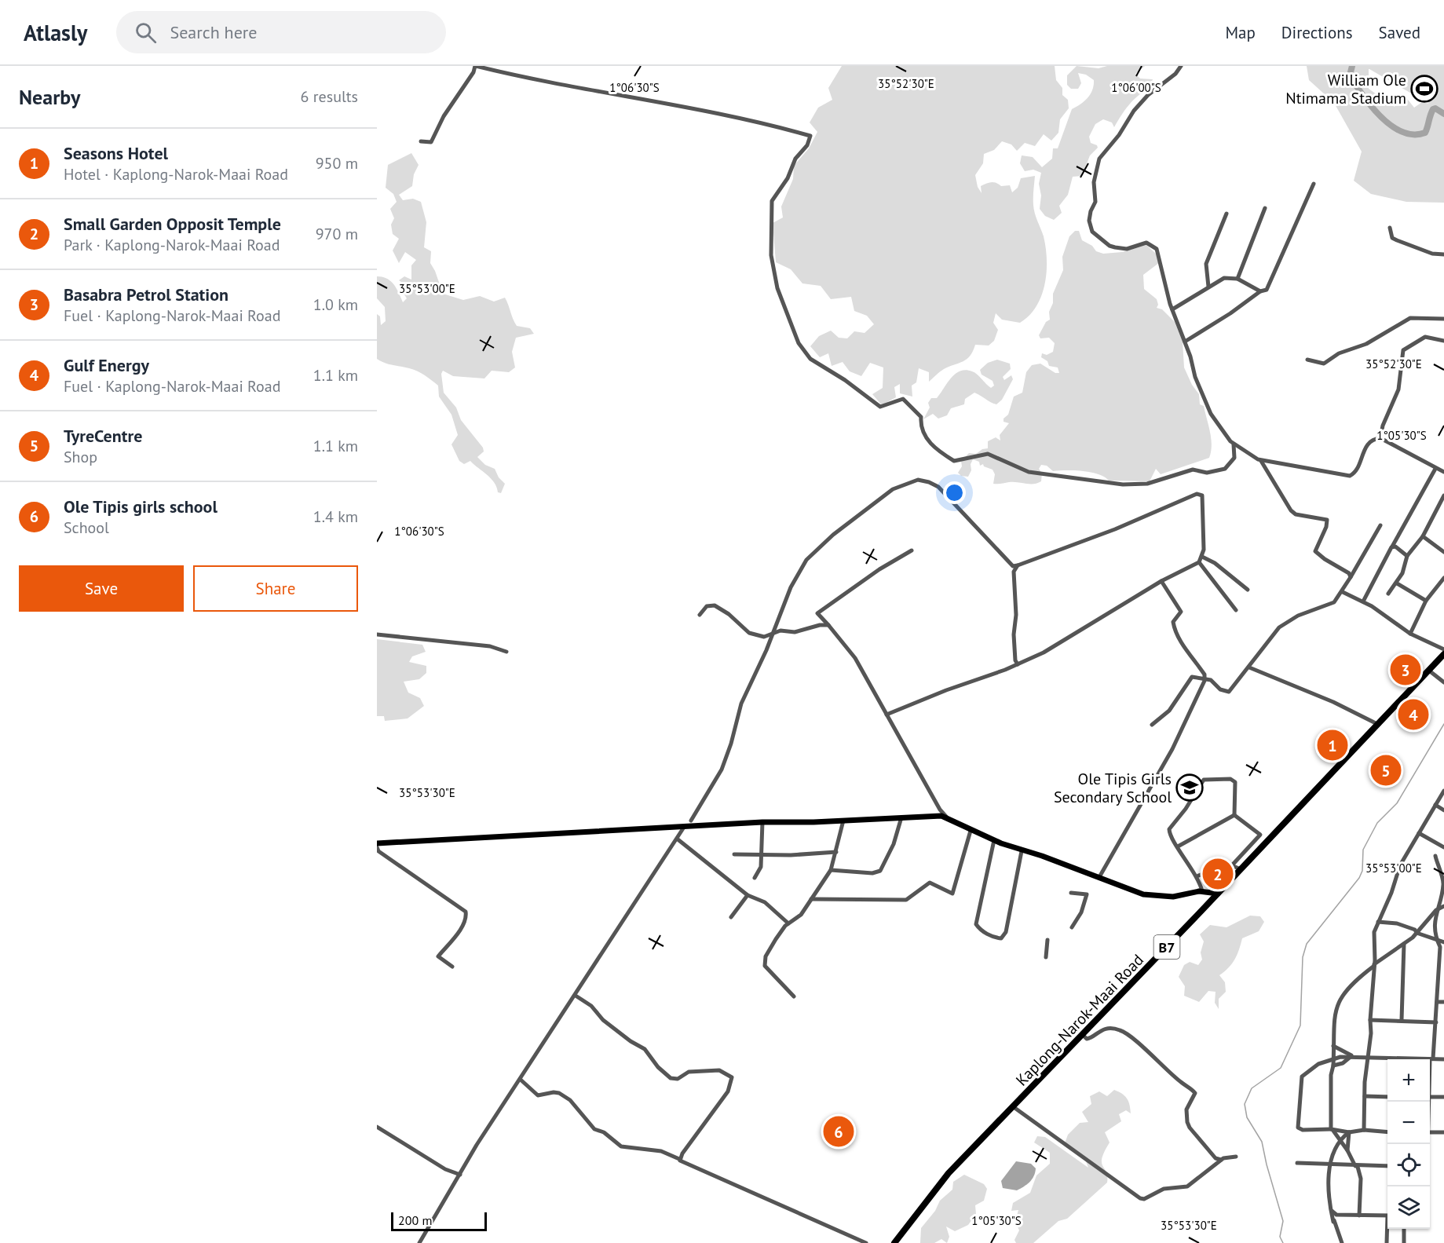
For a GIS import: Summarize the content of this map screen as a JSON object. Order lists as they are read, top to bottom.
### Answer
{
  "streets": {
    "highway": ["B7", "Kaplong-Narok-Maai Road"]
  },
  "places": {
    "sports": ["William Ole Ntimama Stadium"],
    "school or university": ["Ole Tipis Girls Secondary School"]
  },
  "scale_bar": "200 m",
  "page": {
    "header": "Atlasly",
    "search": "Search here",
    "nav": ["Map", "Directions", "Saved"],
    "heading": ["Nearby", "6 results"],
    "list": [
      {
        "mark": "1",
        "name": "Seasons Hotel",
        "note": "Hotel · Kaplong-Narok-Maai Road",
        "value": "950 m"
      },
      {
        "mark": "2",
        "name": "Small Garden Opposit Temple",
        "note": "Park · Kaplong-Narok-Maai Road",
        "value": "970 m"
      },
      {
        "mark": "3",
        "name": "Basabra Petrol Station",
        "note": "Fuel · Kaplong-Narok-Maai Road",
        "value": "1.0 km"
      },
      {
        "mark": "4",
        "name": "Gulf Energy",
        "note": "Fuel · Kaplong-Narok-Maai Road",
        "value": "1.1 km"
      },
      {
        "mark": "5",
        "name": "TyreCentre",
        "note": "Shop",
        "value": "1.1 km"
      },
      {
        "mark": "6",
        "name": "Ole Tipis girls school",
        "note": "School",
        "value": "1.4 km"
      }
    ],
    "buttons": ["Save", "Share"],
    "pins": [
      "3",
      "4",
      "1",
      "5",
      "2",
      "6"
    ],
    "map_buttons": ["+", "−"],
    "scale": "200 m"
  },
  "coordinates": [
    "35°52'30\"E",
    "1°06'30\"S",
    "1°06'00\"S",
    "35°53'00\"E",
    "1°05'30\"S",
    "35°53'30\"E"
  ]
}
